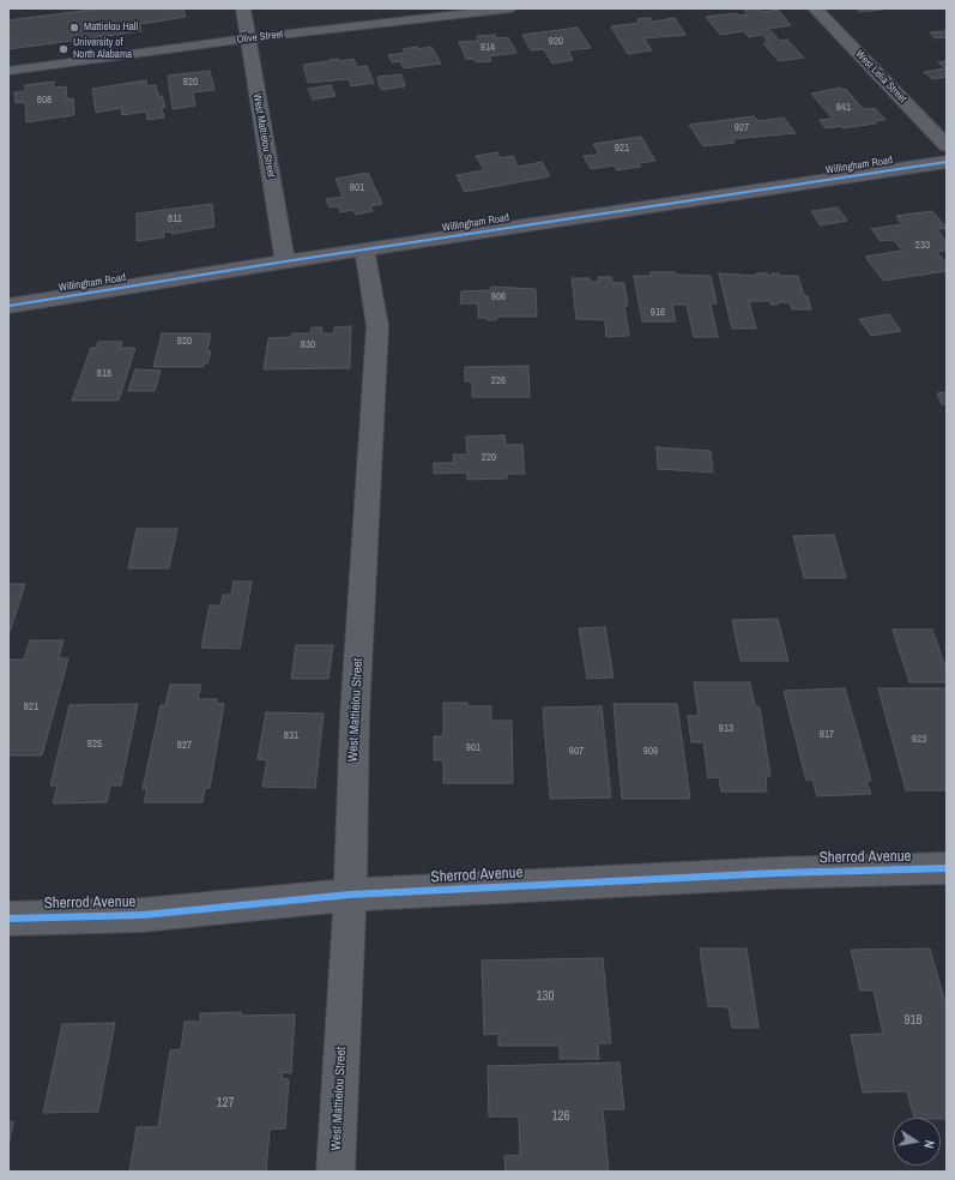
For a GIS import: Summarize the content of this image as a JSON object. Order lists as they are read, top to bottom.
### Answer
{
  "streets": {
    "street": [
      "West Lelia Street",
      "West Mattielou Street",
      "Willingham Road",
      "Sherrod Avenue"
    ],
    "lane": ["Olive Street"]
  },
  "crossings": [
    ["Olive Street", "West Mattielou Street"],
    ["West Mattielou Street", "Willingham Road"],
    ["West Mattielou Street", "Sherrod Avenue"]
  ],
  "places": ["Mattielou Hall", "University of North Alabama"],
  "house_numbers": [
    "920",
    "914",
    "820",
    "808",
    "941",
    "927",
    "921",
    "901",
    "811",
    "233",
    "906",
    "916",
    "820",
    "830",
    "818",
    "226",
    "220",
    "821",
    "913",
    "917",
    "831",
    "923",
    "825",
    "827",
    "901",
    "907",
    "909",
    "130",
    "918",
    "127",
    "126"
  ],
  "north": "right"
}
